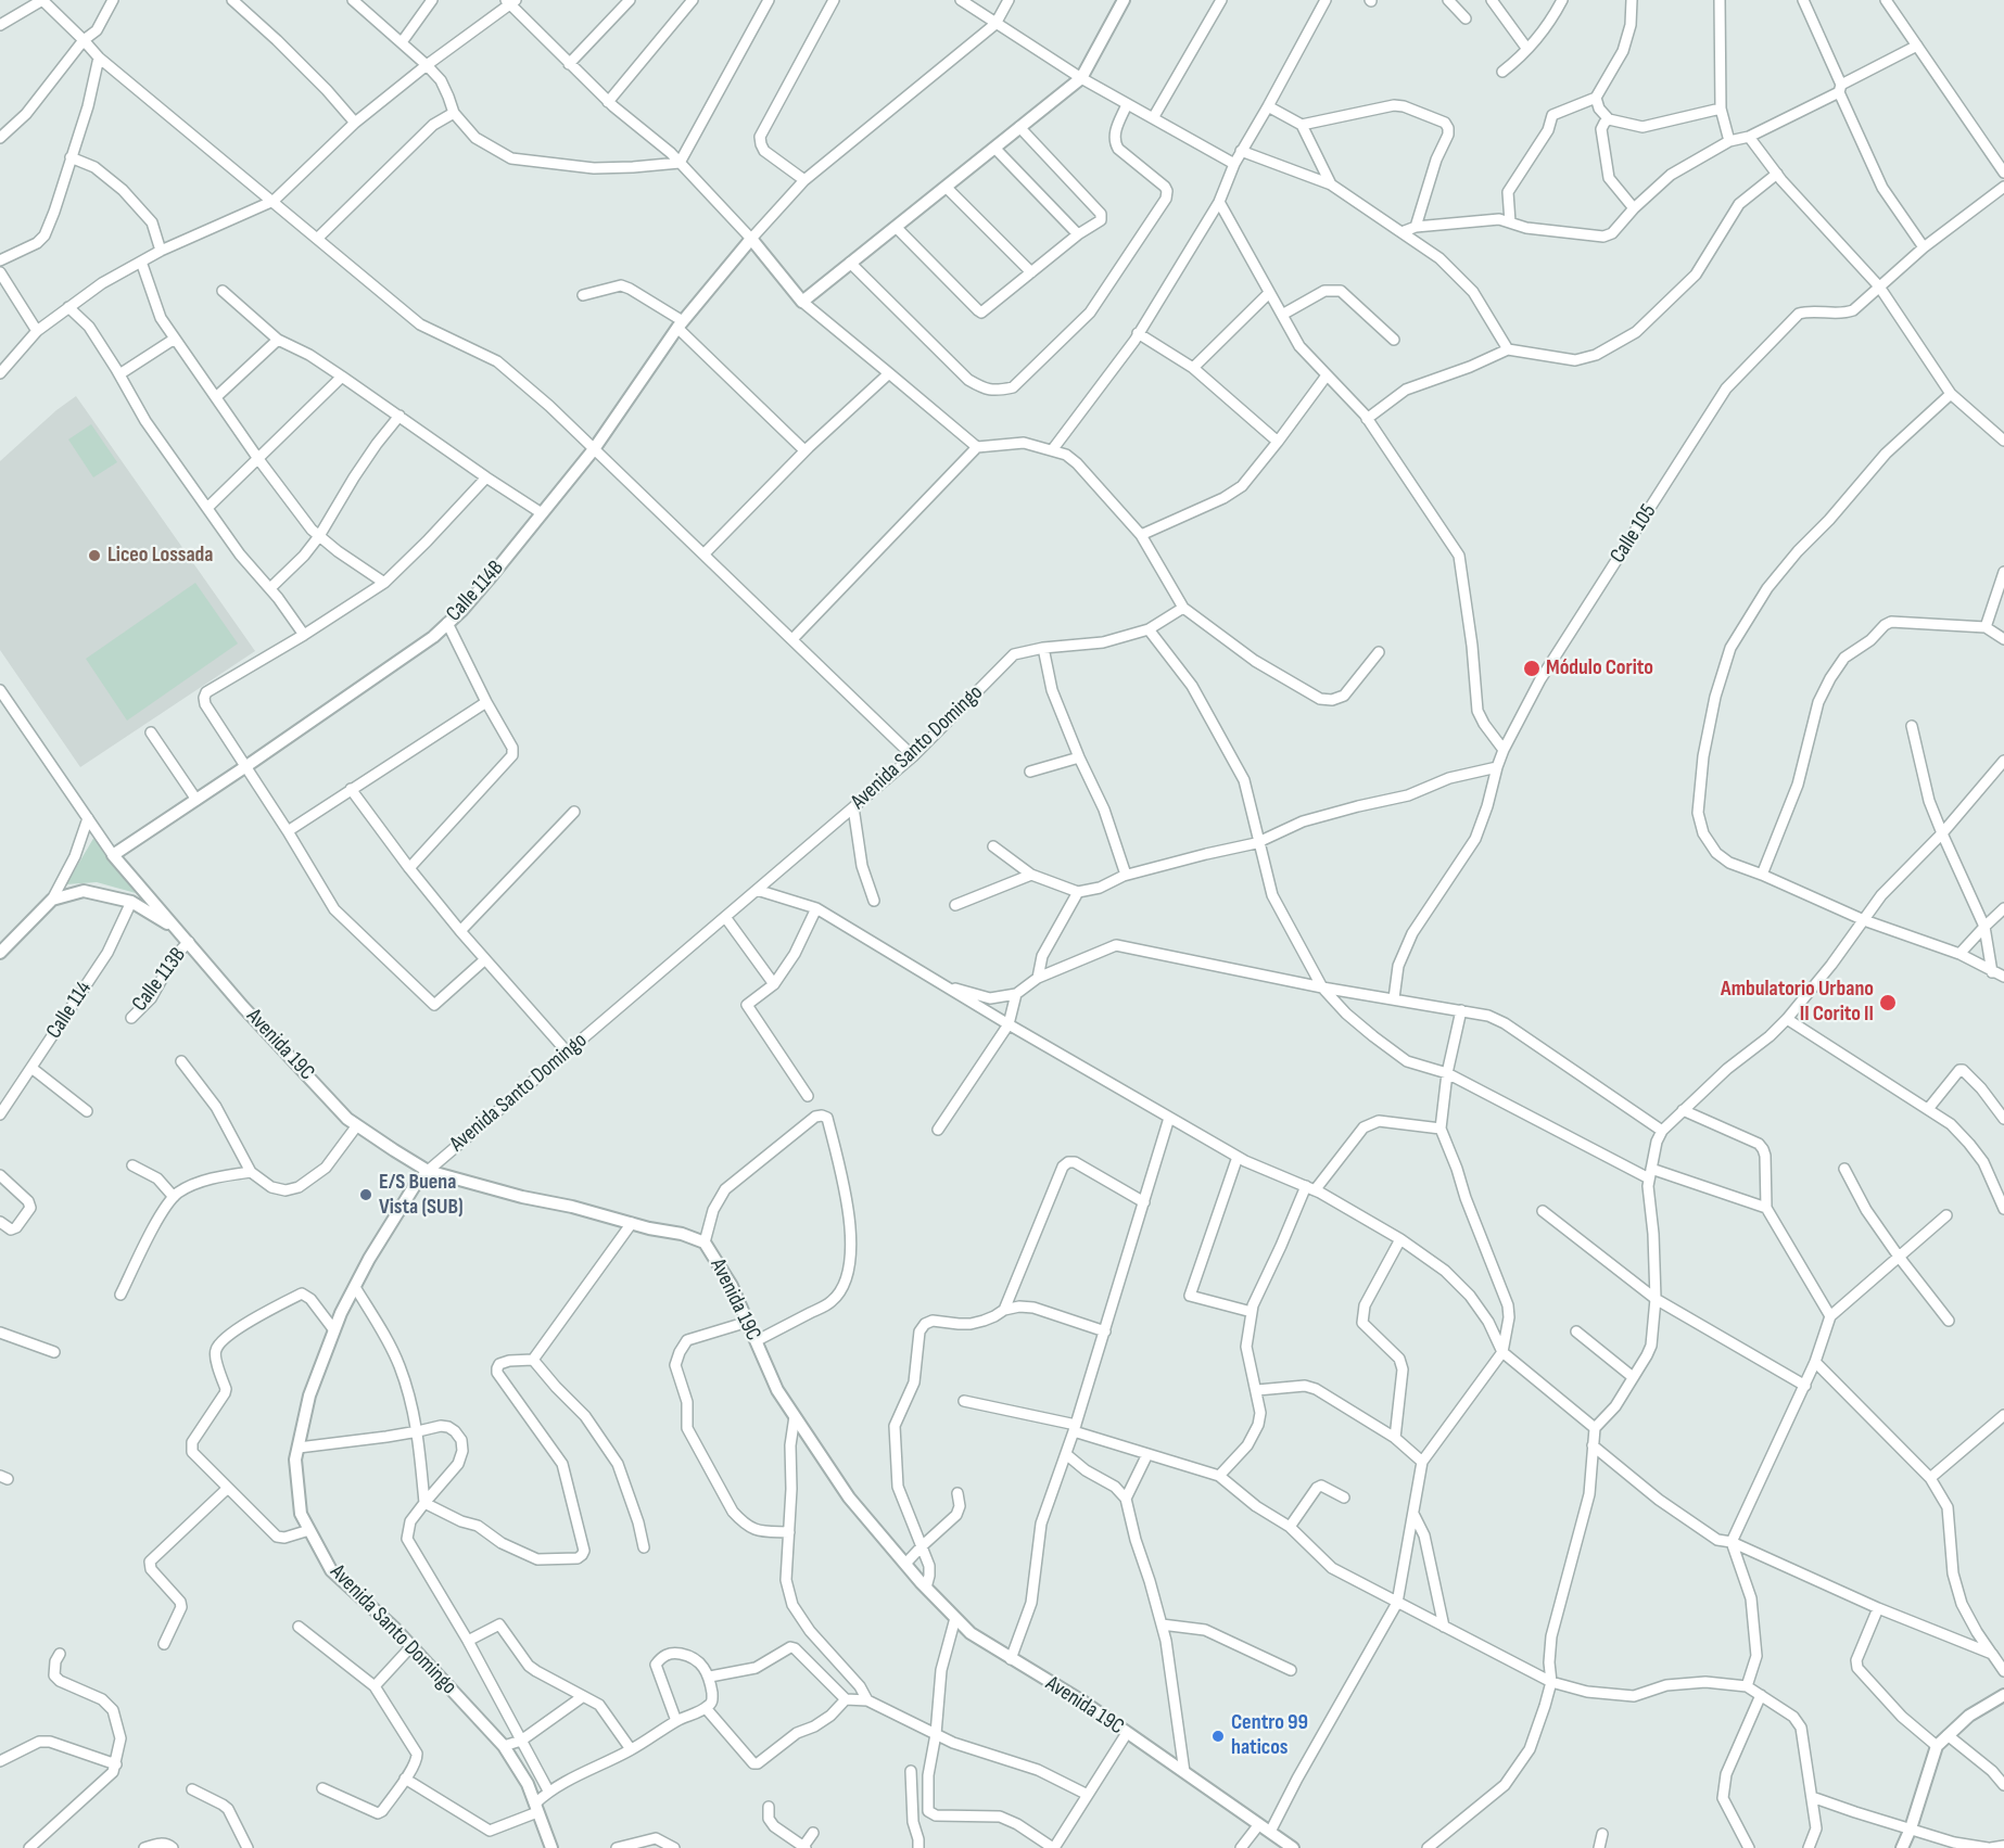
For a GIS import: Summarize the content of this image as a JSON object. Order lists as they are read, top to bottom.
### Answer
{
  "streets": {
    "street": [
      "Calle 105",
      "Calle 114B",
      "Avenida Santo Domingo",
      "Calle 113B",
      "Calle 114",
      "Avenida 19C"
    ]
  },
  "crossings": [
    ["Calle 114B", "Avenida 19C"],
    ["Avenida Santo Domingo", "Avenida 19C"],
    ["Calle 113B", "Avenida 19C"]
  ],
  "places": [
    "Liceo Lossada",
    "Módulo Corito",
    "Ambulatorio Urbano II Corito II",
    "E/S Buena Vista (SUB)",
    "Centro 99 haticos"
  ]
}
